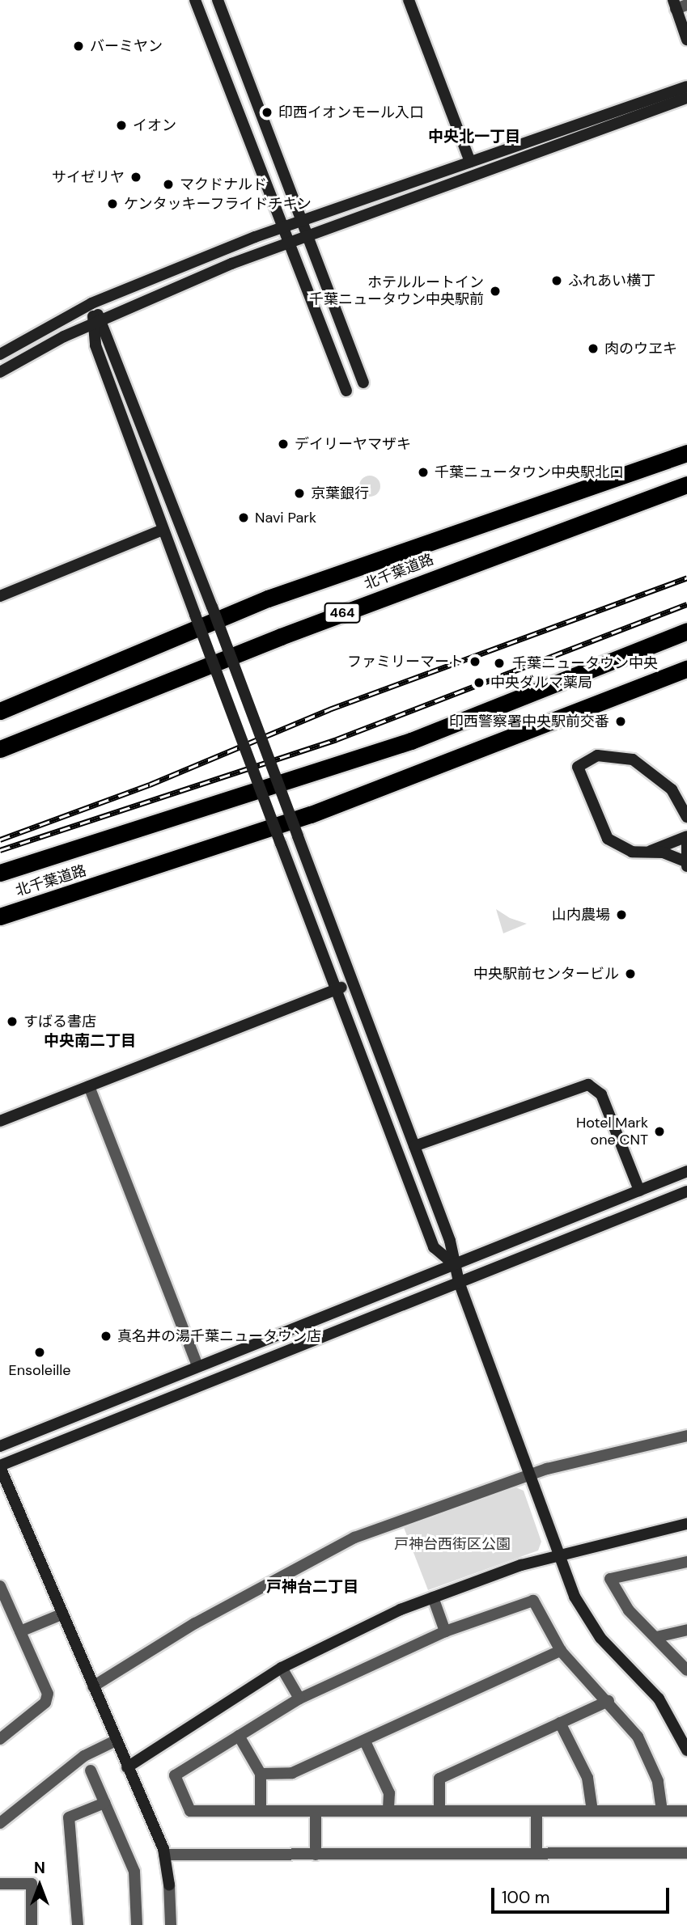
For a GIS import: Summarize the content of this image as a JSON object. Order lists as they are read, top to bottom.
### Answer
{
  "streets": {
    "highway": ["北千葉道路", "464"]
  },
  "districts": ["中央北一丁目", "中央南二丁目", "戸神台二丁目"],
  "parks": ["戸神台西街区公園"],
  "places": [
    "バーミヤン",
    "印西イオンモール入口",
    "イオン",
    "サイゼリヤ",
    "マクドナルド",
    "ケンタッキーフライドチキン",
    "ふれあい横丁",
    "ホテルルートイン 千葉ニュータウン中央駅前",
    "肉のウヱキ",
    "デイリーヤマザキ",
    "千葉ニュータウン中央駅北口",
    "京葉銀行",
    "Navi Park",
    "ファミリーマート",
    "千葉ニュータウン中央",
    "中央ダルマ薬局",
    "印西警察署中央駅前交番",
    "山内農場",
    "中央駅前センタービル",
    "すばる書店",
    "Hotel Mark one CNT",
    "真名井の湯千葉ニュータウン店",
    "Ensoleille"
  ],
  "scale_bar": "100 m",
  "north": "top"
}
